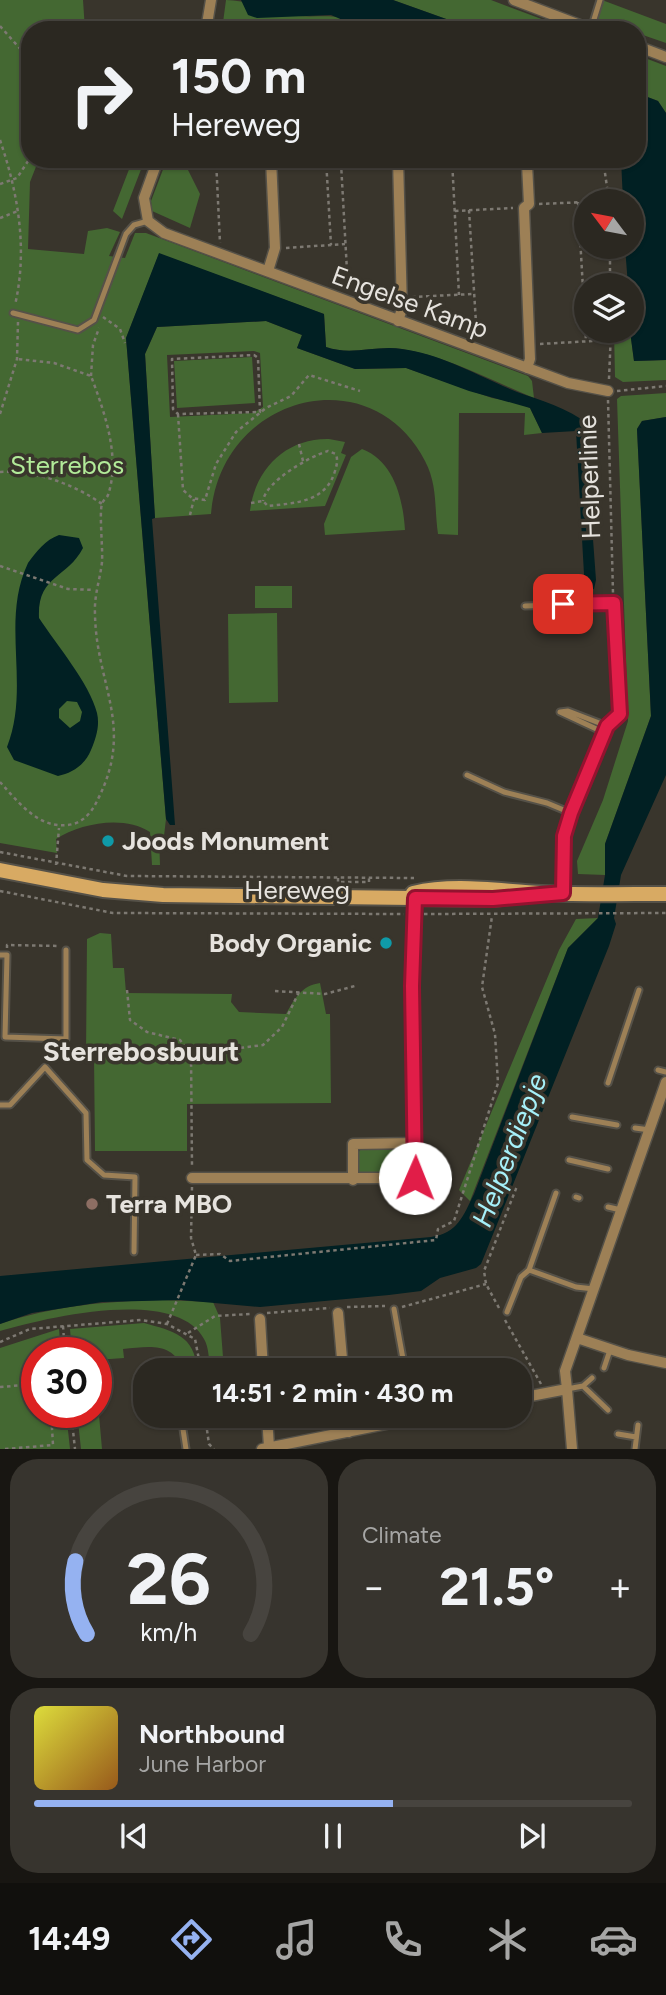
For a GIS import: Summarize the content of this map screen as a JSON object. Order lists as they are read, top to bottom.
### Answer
{
  "streets": {
    "main road": ["Hereweg"],
    "street": ["Engelse Kamp"],
    "path": ["Helperlinie"]
  },
  "crossings": [
    ["Engelse Kamp", "Helperlinie"]
  ],
  "districts": ["Sterrebosbuurt"],
  "water": ["Helperdiepje"],
  "parks": ["Sterrebos"],
  "places": ["Joods Monument", "Body Organic", "Terra MBO"],
  "north": "top left",
  "page": {
    "turn": ["150 m", "Hereweg"],
    "limit": "30",
    "trip": "14:51 · 2 min · 430 m",
    "tile": "Climate",
    "heat": ["−", "21.5°", "+"],
    "song": ["Northbound", "June Harbor"],
    "tabs": "14:49",
    "gauge": ["26", "km/h"]
  }
}
